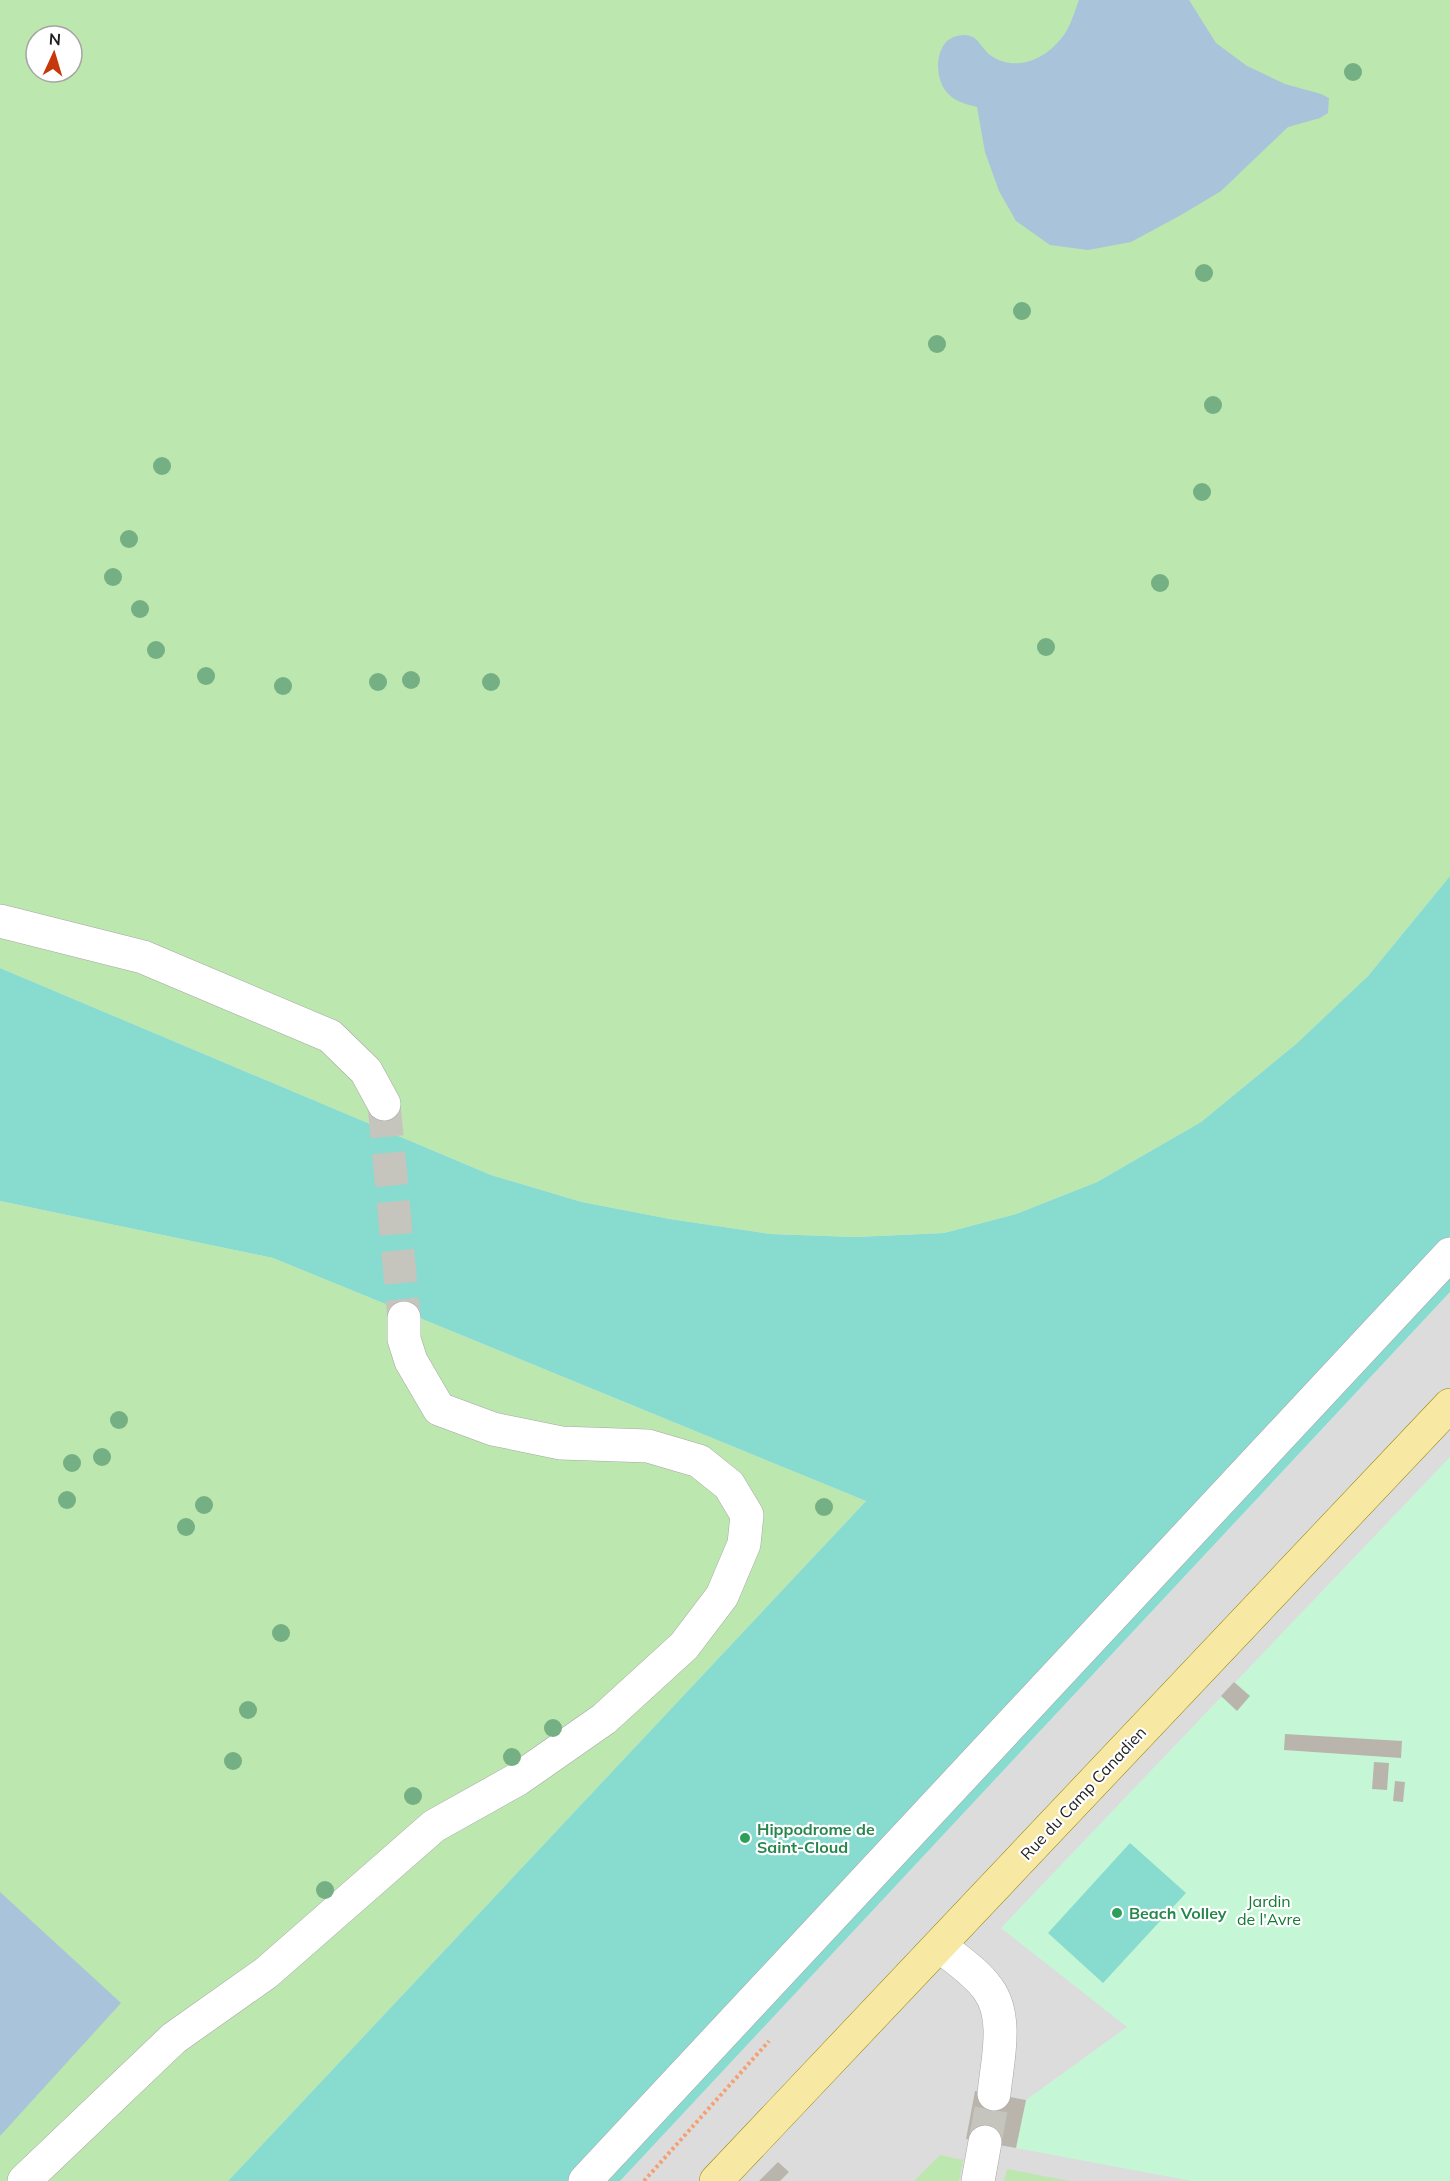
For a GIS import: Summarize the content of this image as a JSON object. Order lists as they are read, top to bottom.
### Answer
{
  "streets": {
    "main road": ["Rue du Camp Canadien"]
  },
  "parks": ["Jardin de l'Avre"],
  "places": ["Hippodrome de Saint-Cloud", "Beach Volley"],
  "north": "top"
}
